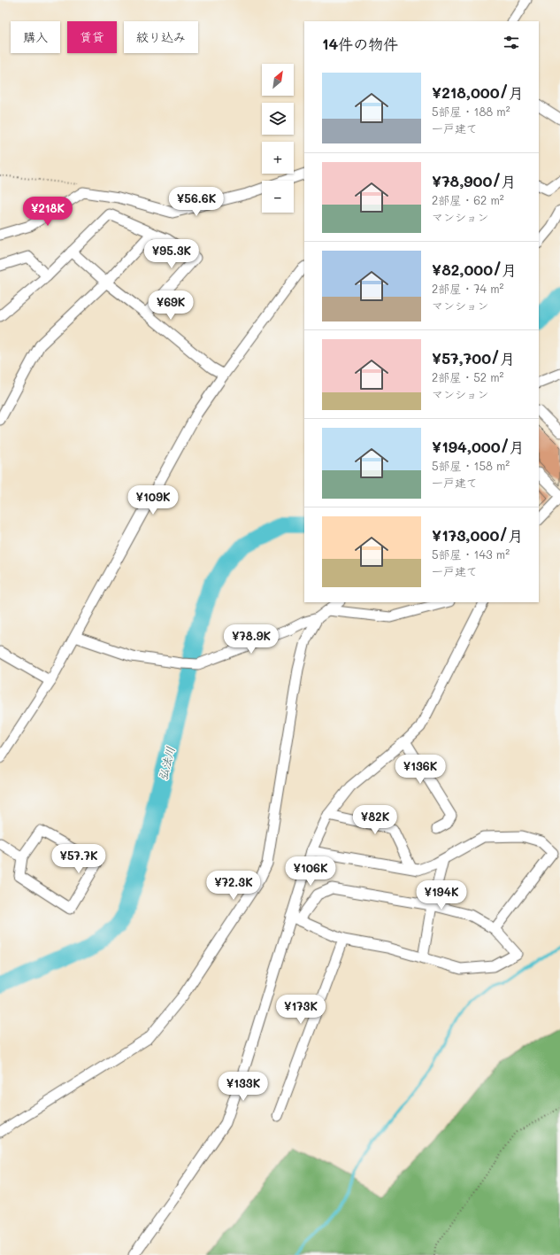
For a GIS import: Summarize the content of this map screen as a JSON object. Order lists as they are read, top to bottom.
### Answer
{
  "water": ["弘法川"],
  "north": "top right",
  "page": {
    "chip": ["購入", "賃貸", "絞り込み"],
    "heading": "14件の物件",
    "map_buttons": ["+", "−"],
    "list": [
      {
        "name": "¥218,000/月",
        "note": "5部屋 · 188 m² · 一戸建て"
      },
      {
        "name": "¥78,900/月",
        "note": "2部屋 · 62 m² · マンション"
      },
      {
        "name": "¥82,000/月",
        "note": "2部屋 · 74 m² · マンション"
      },
      {
        "name": "¥57,700/月",
        "note": "2部屋 · 52 m² · マンション"
      },
      {
        "name": "¥194,000/月",
        "note": "5部屋 · 158 m² · 一戸建て"
      },
      {
        "name": "¥173,000/月",
        "note": "5部屋 · 143 m² · 一戸建て"
      }
    ],
    "price": [
      "¥56.6K",
      "¥218K",
      "¥95.3K",
      "¥69K",
      "¥109K",
      "¥78.9K",
      "¥136K",
      "¥82K",
      "¥57.7K",
      "¥106K",
      "¥72.3K",
      "¥194K",
      "¥173K",
      "¥133K"
    ]
  }
}
